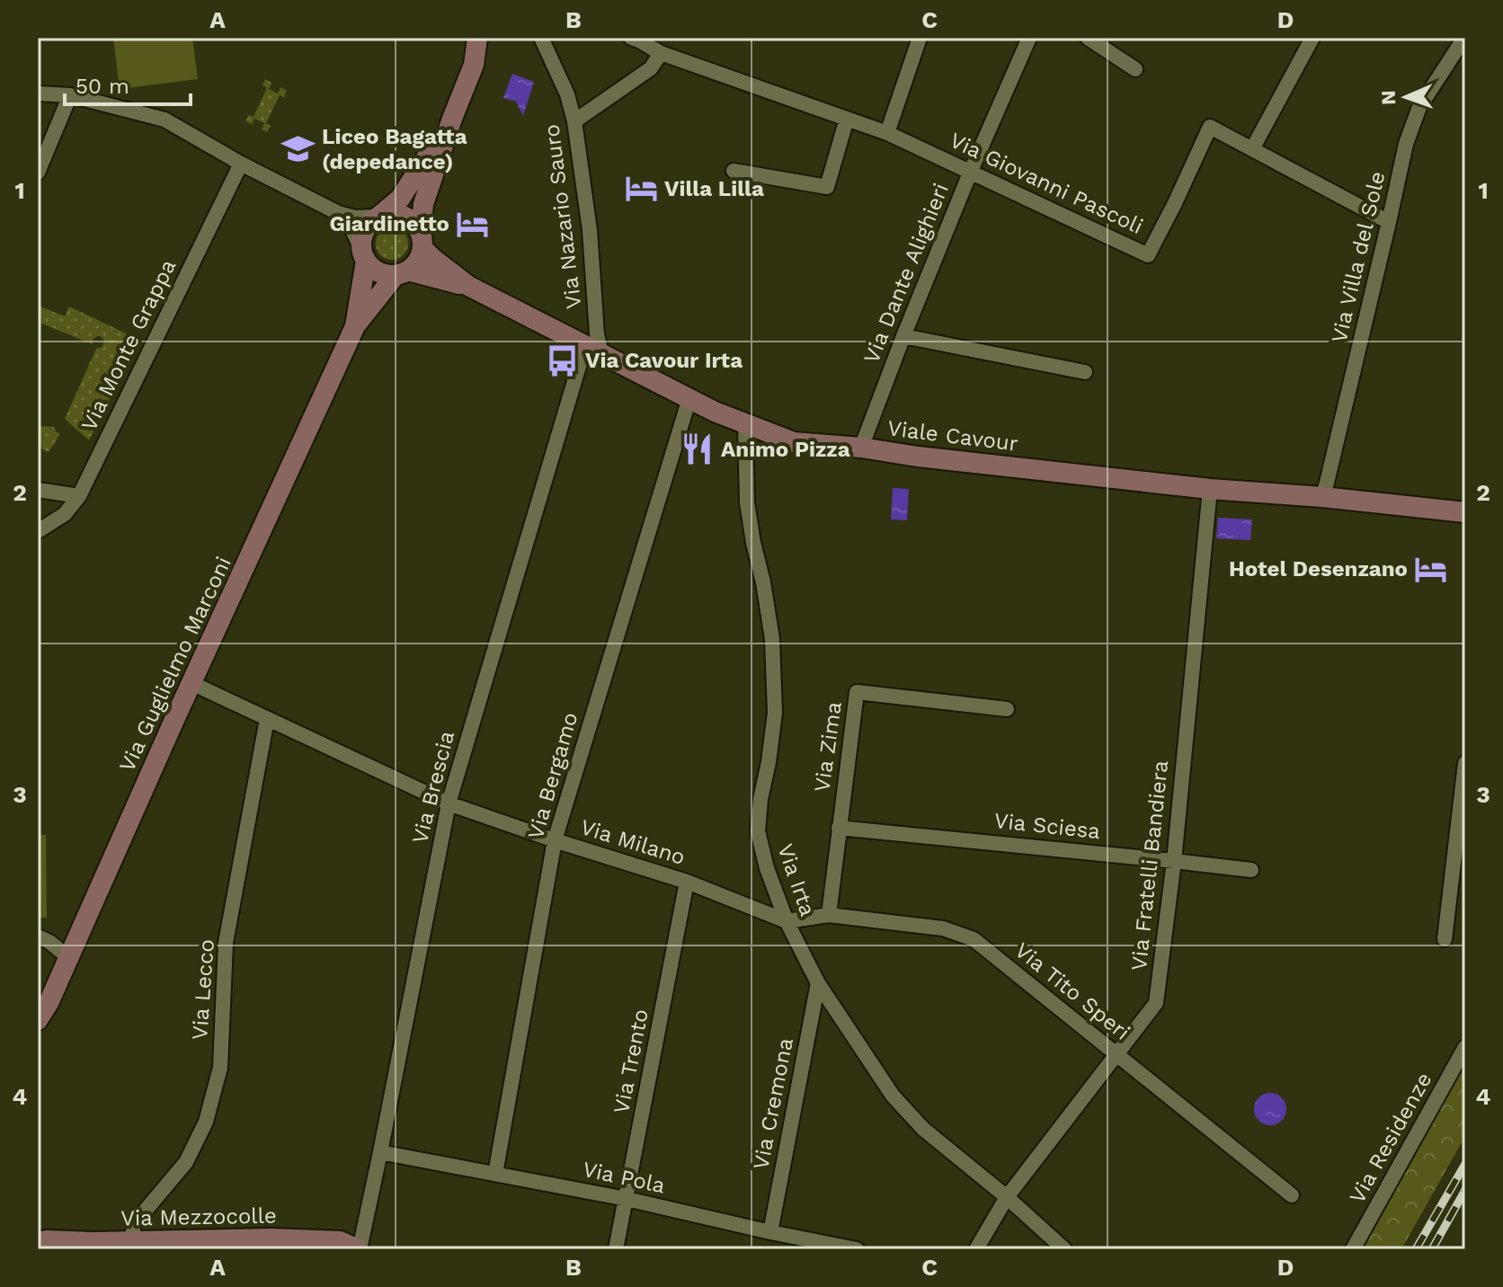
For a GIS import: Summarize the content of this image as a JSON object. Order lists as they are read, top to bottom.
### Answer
{
  "streets": {
    "street": [
      "Via Giovanni Pascoli",
      "Via Nazario Sauro",
      "Via Villa del Sole",
      "Via Dante Alighieri",
      "Via Monte Grappa",
      "Viale Cavour",
      "Via Guglielmo Marconi",
      "Via Zima",
      "Via Bergamo",
      "Via Brescia",
      "Via Sciesa",
      "Via Milano",
      "Via Fratelli Bandiera",
      "Via Irta",
      "Via Lecco",
      "Via Tito Speri",
      "Via Trento",
      "Via Cremona",
      "Via Residenze",
      "Via Pola",
      "Via Mezzocolle"
    ]
  },
  "crossings": [
    ["Via Giovanni Pascoli", "Via Villa del Sole"],
    ["Via Giovanni Pascoli", "Via Dante Alighieri"],
    ["Via Nazario Sauro", "Viale Cavour"],
    ["Via Nazario Sauro", "Via Brescia"],
    ["Via Villa del Sole", "Viale Cavour"],
    ["Via Dante Alighieri", "Viale Cavour"],
    ["Viale Cavour", "Via Guglielmo Marconi"],
    ["Viale Cavour", "Via Bergamo"],
    ["Viale Cavour", "Via Brescia"],
    ["Viale Cavour", "Via Fratelli Bandiera"],
    ["Viale Cavour", "Via Irta"],
    ["Via Guglielmo Marconi", "Via Milano"],
    ["Via Zima", "Via Sciesa"],
    ["Via Zima", "Via Tito Speri"],
    ["Via Bergamo", "Via Milano"],
    ["Via Bergamo", "Via Pola"],
    ["Via Brescia", "Via Milano"],
    ["Via Brescia", "Via Pola"],
    ["Via Brescia", "Via Mezzocolle"],
    ["Via Sciesa", "Via Fratelli Bandiera"],
    ["Via Milano", "Via Irta"],
    ["Via Milano", "Via Lecco"],
    ["Via Milano", "Via Tito Speri"],
    ["Via Milano", "Via Trento"],
    ["Via Fratelli Bandiera", "Via Irta"],
    ["Via Fratelli Bandiera", "Via Tito Speri"],
    ["Via Irta", "Via Tito Speri"],
    ["Via Irta", "Via Cremona"],
    ["Via Lecco", "Via Mezzocolle"],
    ["Via Trento", "Via Pola"],
    ["Via Cremona", "Via Pola"]
  ],
  "places": {
    "school or university": ["Liceo Bagatta (depedance)"],
    "hotel": ["Villa Lilla", "Giardinetto", "Hotel Desenzano"],
    "bus stop": ["Via Cavour Irta"],
    "restaurant": ["Animo Pizza"]
  },
  "scale_bar": "50 m",
  "north": "left",
  "grid": {
    "columns": [
      "A",
      "B",
      "C",
      "D"
    ],
    "rows": [
      "1",
      "2",
      "3",
      "4"
    ]
  }
}
